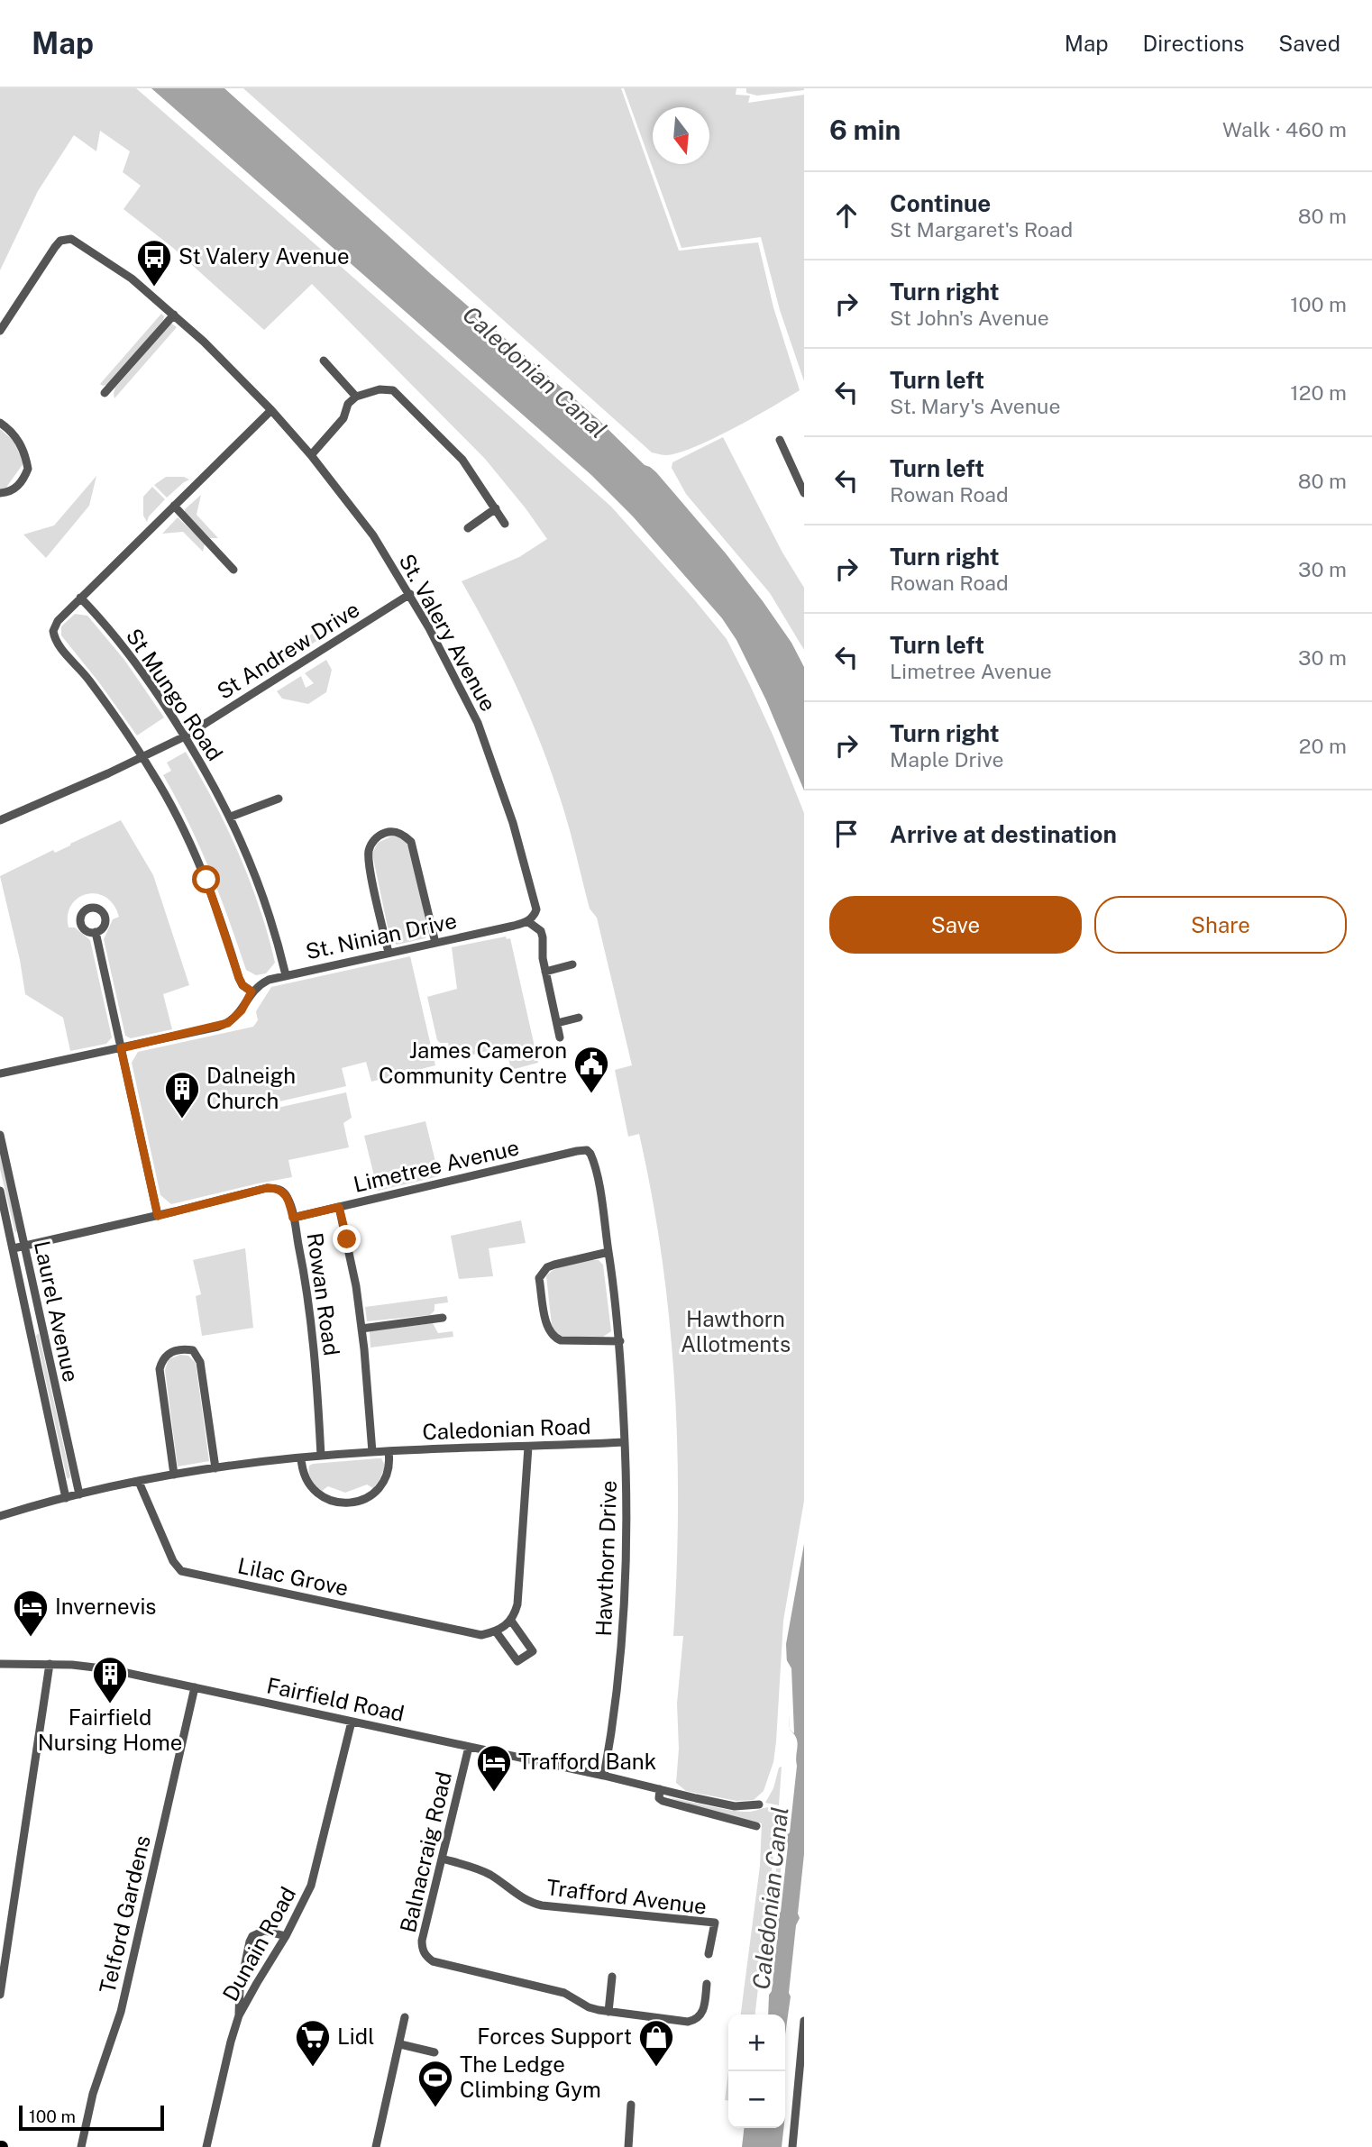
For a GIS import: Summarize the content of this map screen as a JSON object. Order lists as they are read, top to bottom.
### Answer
{
  "streets": {
    "street": [
      "St. Valery Avenue",
      "St Andrew Drive",
      "St Mungo Road",
      "St. Ninian Drive",
      "Limetree Avenue",
      "Rowan Road",
      "Laurel Avenue",
      "Caledonian Road",
      "Hawthorn Drive",
      "Lilac Grove",
      "Fairfield Road",
      "Balnacraig Road",
      "Trafford Avenue",
      "Telford Gardens",
      "Dunain Road"
    ]
  },
  "crossings": [
    ["St. Valery Avenue", "St Andrew Drive"],
    ["St. Valery Avenue", "St. Ninian Drive"],
    ["St Andrew Drive", "St Mungo Road"],
    ["St Mungo Road", "St. Ninian Drive"],
    ["Limetree Avenue", "Rowan Road"],
    ["Limetree Avenue", "Hawthorn Drive"],
    ["Rowan Road", "Laurel Avenue"],
    ["Rowan Road", "Caledonian Road"],
    ["Laurel Avenue", "Caledonian Road"],
    ["Caledonian Road", "Hawthorn Drive"],
    ["Caledonian Road", "Lilac Grove"],
    ["Hawthorn Drive", "Fairfield Road"],
    ["Fairfield Road", "Balnacraig Road"],
    ["Fairfield Road", "Telford Gardens"],
    ["Fairfield Road", "Dunain Road"],
    ["Balnacraig Road", "Trafford Avenue"]
  ],
  "water": ["Caledonian Canal"],
  "parks": ["Hawthorn Allotments"],
  "places": {
    "bus stop": ["St Valery Avenue"],
    "public building": ["James Cameron Community Centre"],
    "building": ["Dalneigh Church", "Fairfield Nursing Home"],
    "hotel": ["Invernevis", "Trafford Bank"],
    "supermarket": ["Lidl"],
    "shop": ["Forces Support"],
    "sports": ["The Ledge Climbing Gym"]
  },
  "scale_bar": "100 m",
  "north": "bottom",
  "page": {
    "header": "Map",
    "nav": ["Map", "Directions", "Saved"],
    "heading": ["6 min", "Walk · 460 m"],
    "list": [
      ["Continue", "St Margaret's Road", "80 m"],
      ["Turn right", "St John's Avenue", "100 m"],
      ["Turn left", "St. Mary's Avenue", "120 m"],
      ["Turn left", "Rowan Road", "80 m"],
      ["Turn right", "Rowan Road", "30 m"],
      ["Turn left", "Limetree Avenue", "30 m"],
      ["Turn right", "Maple Drive", "20 m"],
      "Arrive at destination"
    ],
    "buttons": ["Save", "Share"],
    "map_buttons": ["+", "−"],
    "scale": "100 m"
  }
}
